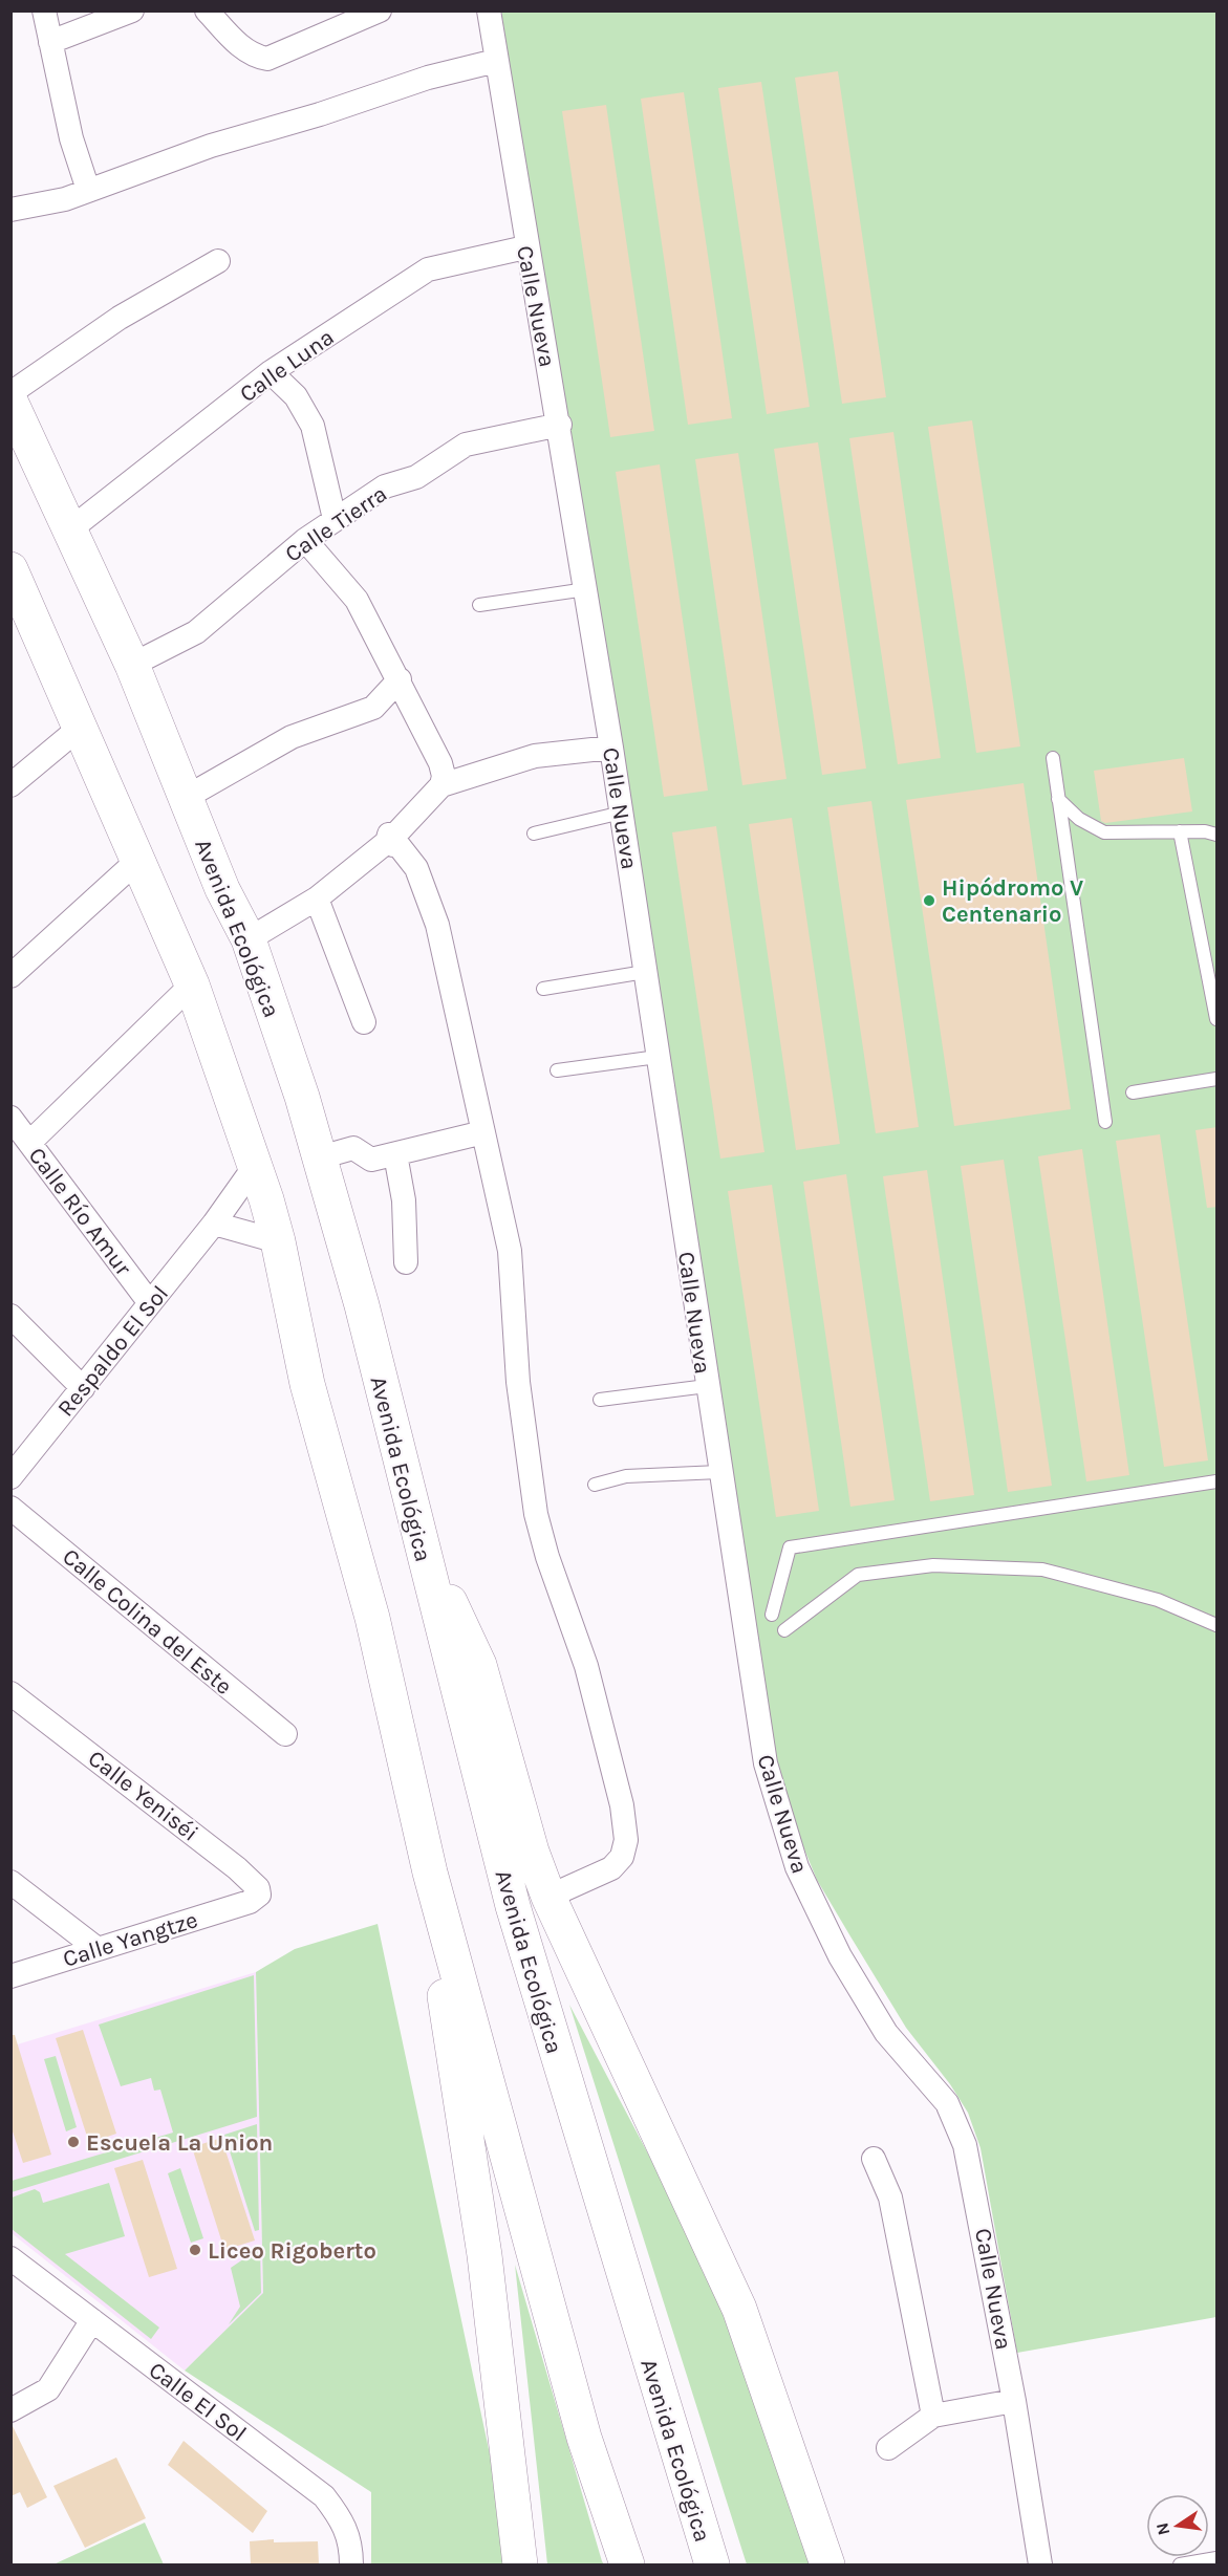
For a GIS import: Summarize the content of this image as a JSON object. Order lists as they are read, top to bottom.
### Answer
{
  "streets": {
    "main road": ["Avenida Ecológica"],
    "street": [
      "Calle Nueva",
      "Calle Luna",
      "Calle Tierra",
      "Calle Río Amur",
      "Respaldo El Sol",
      "Calle Colina del Este",
      "Calle Yeniséi",
      "Calle Yangtze",
      "Calle El Sol"
    ]
  },
  "crossings": [
    ["Calle Nueva", "Calle Luna"],
    ["Calle Nueva", "Calle Tierra"],
    ["Calle Luna", "Avenida Ecológica"],
    ["Calle Tierra", "Avenida Ecológica"],
    ["Calle Río Amur", "Respaldo El Sol"],
    ["Calle Yeniséi", "Calle Yangtze"]
  ],
  "places": ["Hipódromo V Centenario", "Escuela La Union", "Liceo Rigoberto"],
  "north": "left"
}
